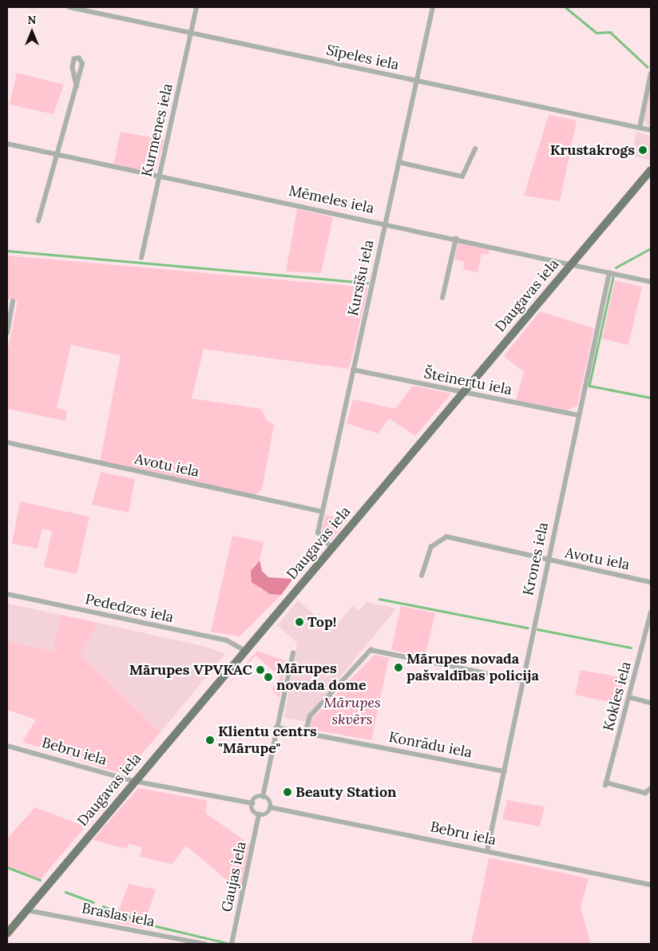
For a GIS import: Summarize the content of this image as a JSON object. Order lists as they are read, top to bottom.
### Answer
{
  "streets": {
    "main road": ["Daugavas iela"],
    "street": [
      "Sīpeles iela",
      "Kurmenes iela",
      "Mēmeles iela",
      "Kursīšu iela",
      "Šteinertu iela",
      "Avotu iela",
      "Krones iela",
      "Pededzes iela",
      "Kokles iela",
      "Konrādu iela",
      "Bebru iela",
      "Gaujas iela",
      "Braslas iela"
    ]
  },
  "crossings": [
    ["Sīpeles iela", "Kurmenes iela"],
    ["Sīpeles iela", "Kursīšu iela"],
    ["Kurmenes iela", "Mēmeles iela"],
    ["Mēmeles iela", "Kursīšu iela"],
    ["Mēmeles iela", "Daugavas iela"],
    ["Mēmeles iela", "Krones iela"],
    ["Kursīšu iela", "Daugavas iela"],
    ["Kursīšu iela", "Šteinertu iela"],
    ["Kursīšu iela", "Avotu iela"],
    ["Daugavas iela", "Šteinertu iela"],
    ["Daugavas iela", "Pededzes iela"],
    ["Daugavas iela", "Bebru iela"],
    ["Daugavas iela", "Braslas iela"],
    ["Šteinertu iela", "Krones iela"],
    ["Avotu iela", "Krones iela"],
    ["Krones iela", "Konrādu iela"],
    ["Krones iela", "Bebru iela"],
    ["Bebru iela", "Gaujas iela"]
  ],
  "parks": ["Mārupes skvērs"],
  "places": [
    "Krustakrogs",
    "Top!",
    "Mārupes novada pašvaldības policija",
    "Mārupes VPVKAC",
    "Mārupes novada dome",
    "Klientu centrs \"Mārupe\"",
    "Beauty Station"
  ],
  "north": "top"
}
